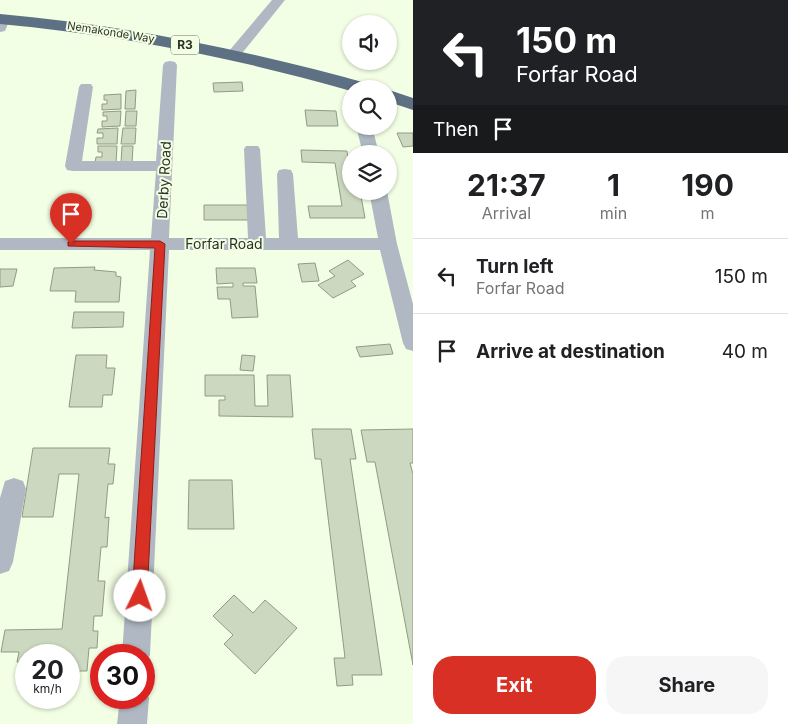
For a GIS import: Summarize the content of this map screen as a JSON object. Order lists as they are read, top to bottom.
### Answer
{
  "streets": {
    "highway": ["Nemakonde Way", "R3"],
    "street": ["Derby Road", "Forfar Road"]
  },
  "crossings": [
    ["Derby Road", "Forfar Road"]
  ],
  "page": {
    "turn": ["150 m", "Forfar Road"],
    "then": "Then",
    "eta": [
      "21:37",
      "Arrival",
      "1",
      "min",
      "190",
      "m"
    ],
    "list": [
      {
        "name": "Turn left",
        "note": "Forfar Road",
        "value": "150 m"
      },
      {
        "name": "Arrive at destination",
        "value": "40 m"
      }
    ],
    "speed": "20 km/h",
    "limit": "30",
    "buttons": ["Exit", "Share"]
  }
}
